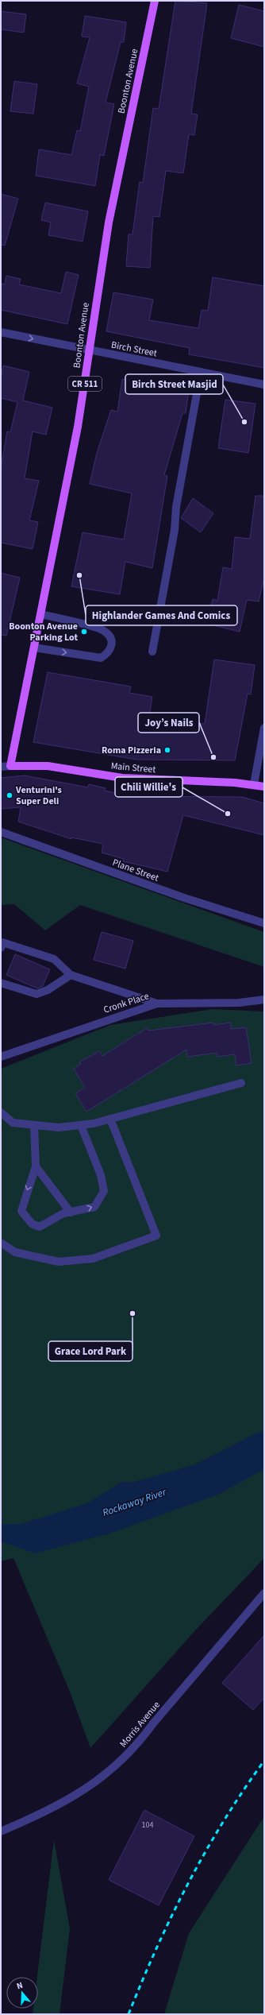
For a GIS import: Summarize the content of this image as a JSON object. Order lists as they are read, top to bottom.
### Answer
{
  "streets": {
    "main road": ["Boonton Avenue", "CR 511", "Main Street"],
    "street": [
      "Birch Street",
      "Plane Street",
      "Cronk Place",
      "Morris Avenue"
    ]
  },
  "crossings": [
    ["Boonton Avenue", "Birch Street"],
    ["Boonton Avenue", "Main Street"]
  ],
  "water": ["Rockaway River"],
  "places": [
    "Birch Street Masjid",
    "Highlander Games And Comics",
    "Boonton Avenue Parking Lot",
    "Roma Pizzeria",
    "Joy’s Nails",
    "Venturini's Super Deli",
    "Chili Willie's",
    "Grace Lord Park"
  ],
  "house_numbers": ["104"],
  "north": "top"
}
